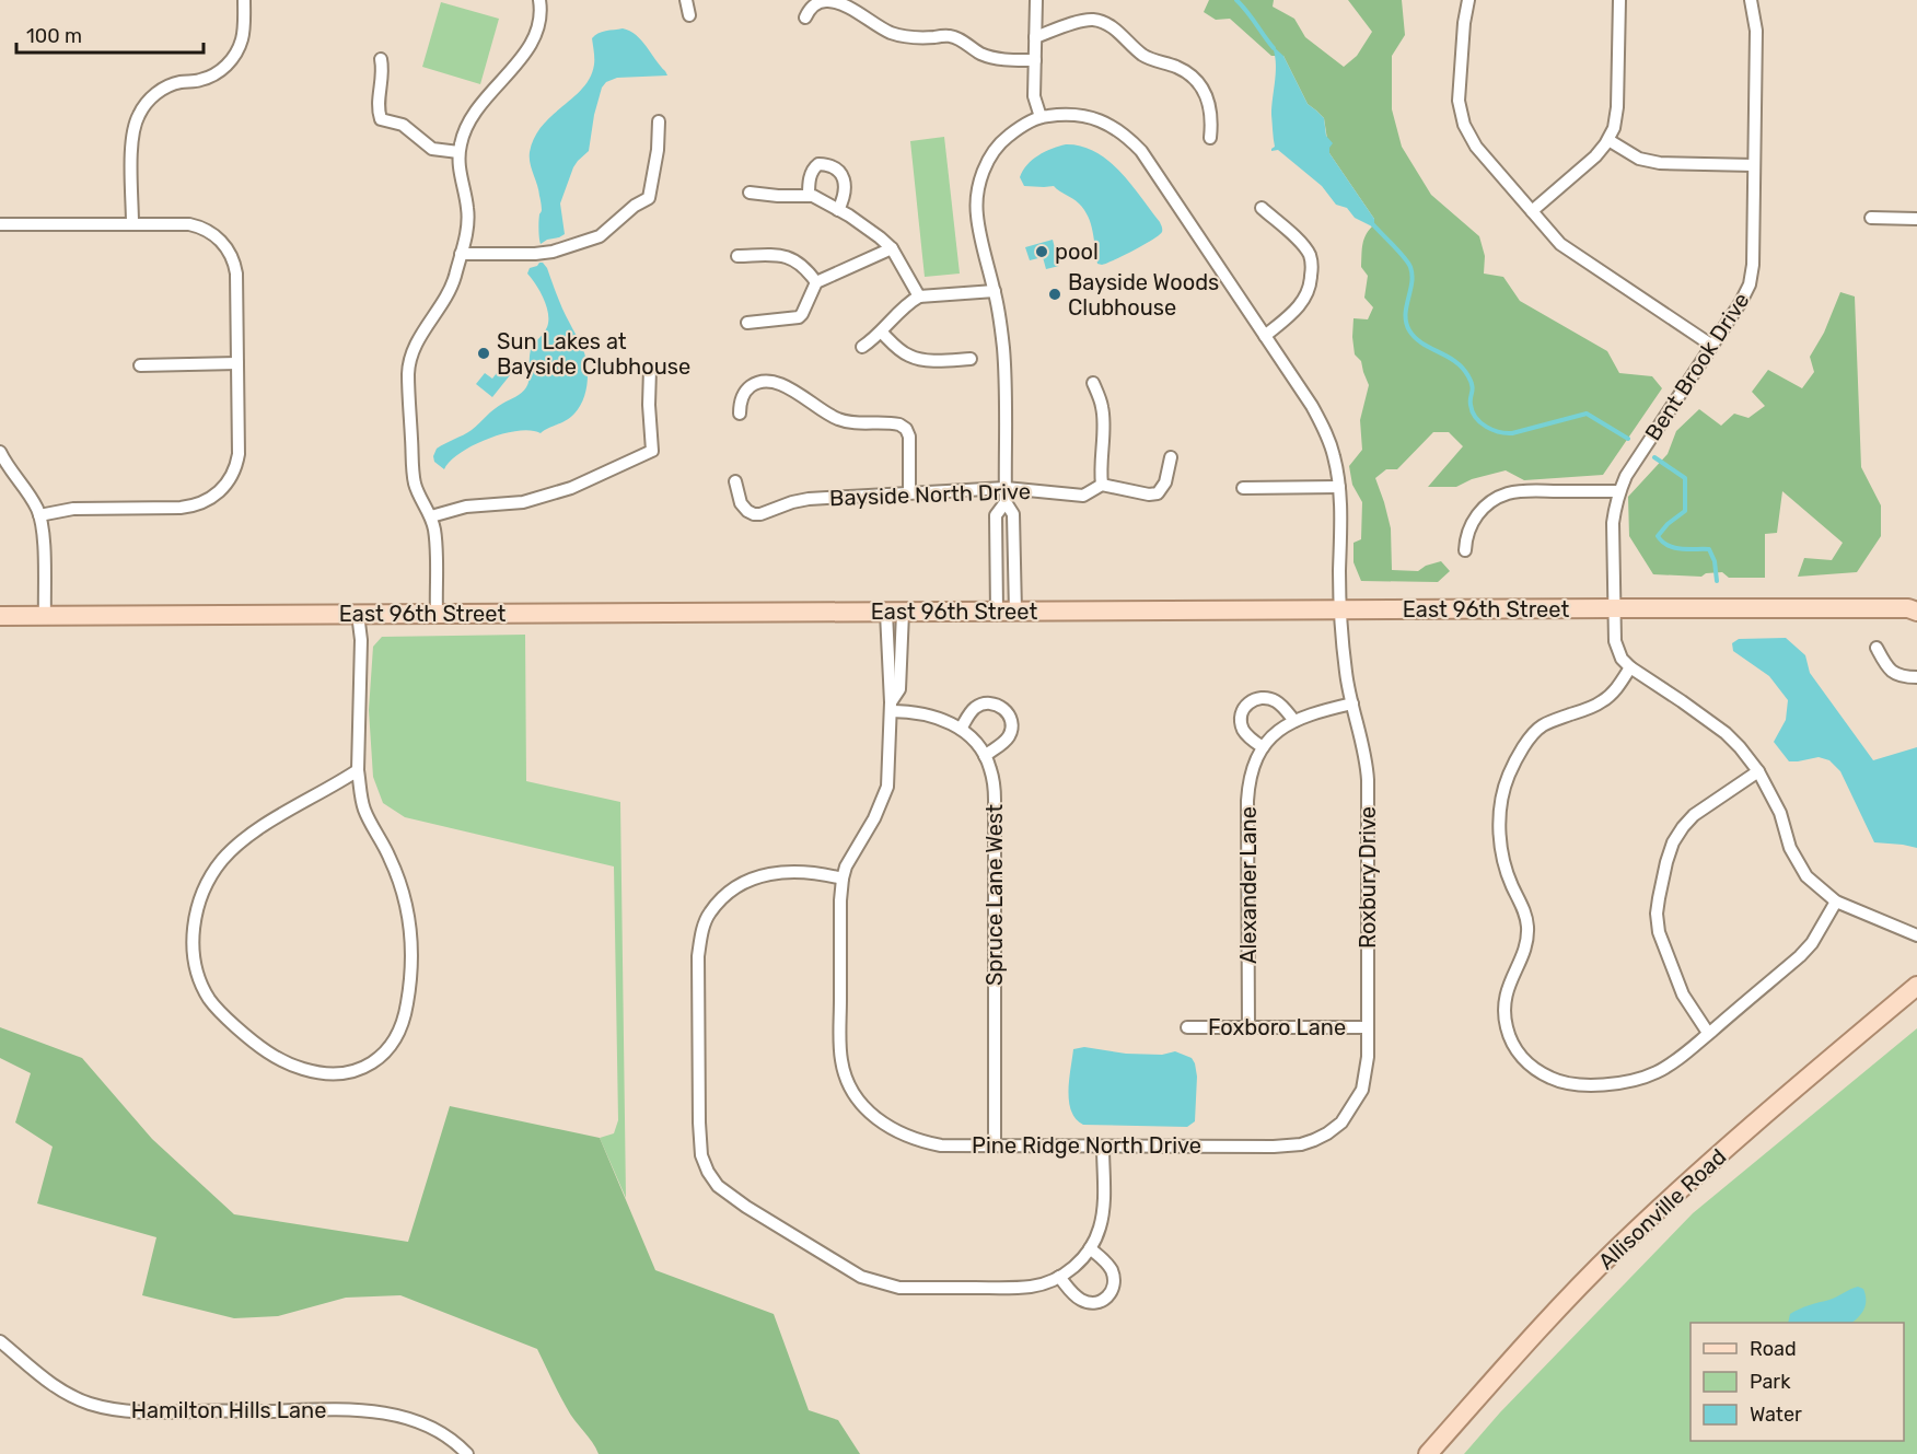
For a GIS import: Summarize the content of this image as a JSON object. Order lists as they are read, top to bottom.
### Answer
{
  "streets": {
    "main road": ["East 96th Street", "Allisonville Road"],
    "street": [
      "Bent Brook Drive",
      "Bayside North Drive",
      "Roxbury Drive",
      "Alexander Lane",
      "Spruce Lane West",
      "Foxboro Lane",
      "Pine Ridge North Drive",
      "Hamilton Hills Lane"
    ]
  },
  "crossings": [
    ["Bent Brook Drive", "East 96th Street"],
    ["East 96th Street", "Roxbury Drive"],
    ["Roxbury Drive", "Alexander Lane"],
    ["Roxbury Drive", "Foxboro Lane"],
    ["Roxbury Drive", "Pine Ridge North Drive"],
    ["Alexander Lane", "Foxboro Lane"],
    ["Spruce Lane West", "Pine Ridge North Drive"]
  ],
  "places": ["pool", "Bayside Woods Clubhouse", "Sun Lakes at Bayside Clubhouse"],
  "legend": ["Road", "Park", "Water"],
  "scale_bar": "100 m"
}
